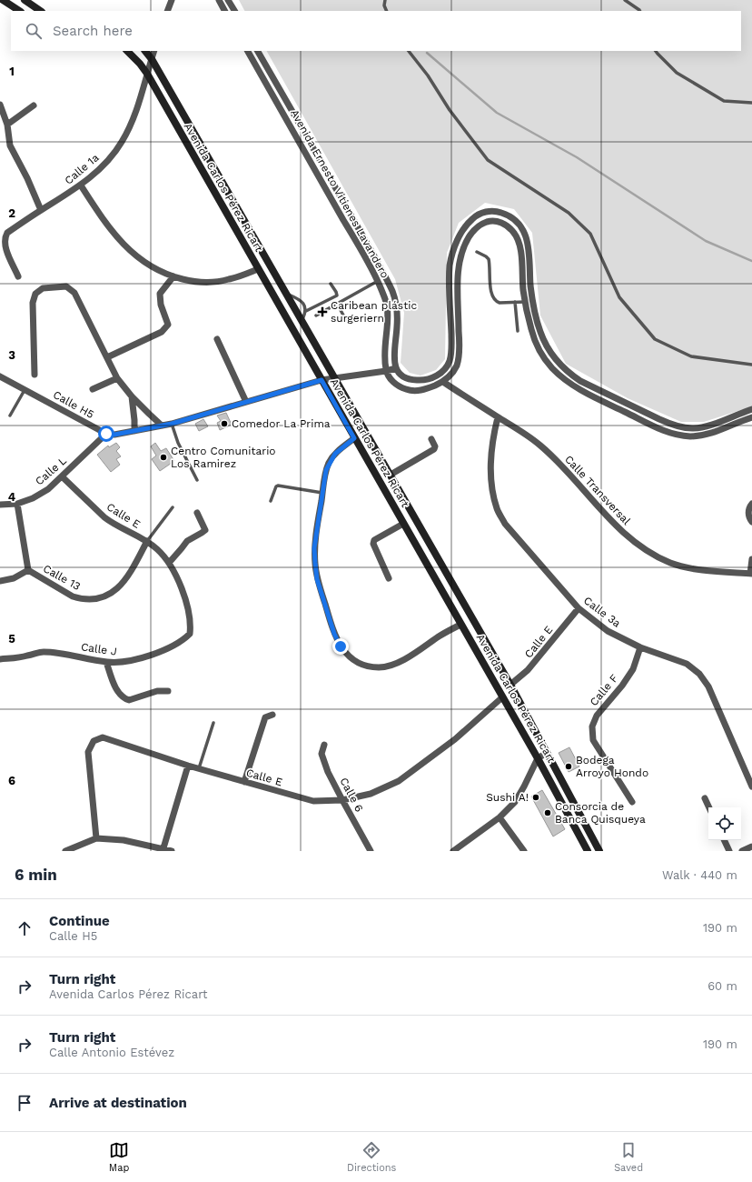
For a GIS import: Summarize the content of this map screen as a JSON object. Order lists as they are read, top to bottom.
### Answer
{
  "streets": {
    "main road": ["Avenida Carlos Pérez Ricart"],
    "street": [
      "Calle 1a",
      "Avenida Ernesto Vitienes Lavandero",
      "Calle H5",
      "Calle L",
      "Calle Transversal",
      "Calle E",
      "Calle 13",
      "Calle 3a",
      "Calle J",
      "Calle F",
      "Calle 6"
    ]
  },
  "crossings": [
    ["Calle 1a", "Avenida Carlos Pérez Ricart"],
    ["Avenida Carlos Pérez Ricart", "Calle E"],
    ["Calle H5", "Calle L"],
    ["Calle L", "Calle E"],
    ["Calle L", "Calle 13"],
    ["Calle Transversal", "Calle 3a"],
    ["Calle E", "Calle 13"],
    ["Calle E", "Calle 3a"],
    ["Calle E", "Calle J"],
    ["Calle E", "Calle 6"],
    ["Calle 3a", "Calle F"]
  ],
  "places": {
    "health": ["Caribean plástic surgeriern"],
    "other": [
      "Comedor La Prima",
      "Centro Comunitario Los Ramirez",
      "Bodega Arroyo Hondo",
      "Sushi A!",
      "Consorcia de Banca Quisqueya"
    ]
  },
  "page": {
    "search": "Search here",
    "heading": ["6 min", "Walk · 440 m"],
    "list": [
      ["Continue", "Calle H5", "190 m"],
      ["Turn right", "Avenida Carlos Pérez Ricart", "60 m"],
      ["Turn right", "Calle Antonio Estévez", "190 m"],
      "Arrive at destination"
    ],
    "nav": ["Map", "Directions", "Saved"]
  },
  "grid": {
    "rows": [
      "1",
      "2",
      "3",
      "4",
      "5",
      "6"
    ]
  }
}
